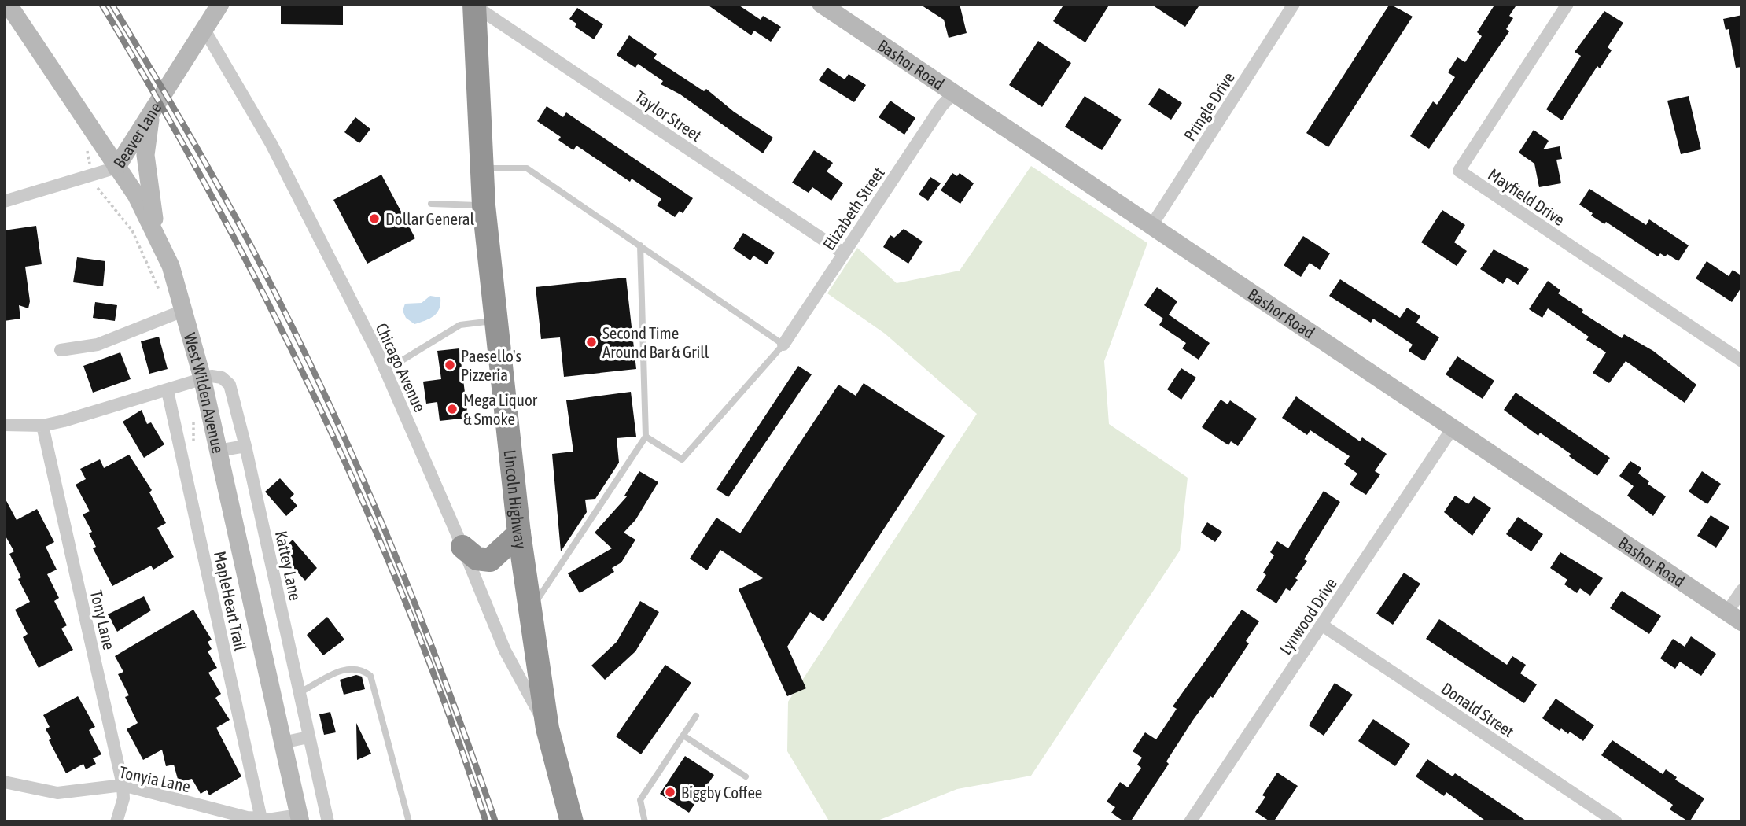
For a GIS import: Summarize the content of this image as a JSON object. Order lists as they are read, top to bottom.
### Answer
{
  "streets": {
    "highway": ["Lincoln Highway"],
    "street": [
      "Bashor Road",
      "Pringle Drive",
      "Taylor Street",
      "Beaver Lane",
      "Mayfield Drive",
      "Elizabeth Street",
      "Chicago Avenue",
      "West Wilden Avenue",
      "Kattey Lane",
      "MapleHeart Trail",
      "Lynwood Drive",
      "Tony Lane",
      "Donald Street",
      "Tonyia Lane"
    ]
  },
  "crossings": [
    ["Bashor Road", "Pringle Drive"],
    ["Bashor Road", "Elizabeth Street"],
    ["Bashor Road", "Lynwood Drive"],
    ["Taylor Street", "Elizabeth Street"],
    ["Taylor Street", "Lincoln Highway"],
    ["Beaver Lane", "Chicago Avenue"],
    ["Beaver Lane", "West Wilden Avenue"],
    ["Chicago Avenue", "Lincoln Highway"],
    ["West Wilden Avenue", "Kattey Lane"],
    ["West Wilden Avenue", "Tonyia Lane"],
    ["MapleHeart Trail", "Tonyia Lane"],
    ["Lynwood Drive", "Donald Street"],
    ["Tony Lane", "Tonyia Lane"]
  ],
  "places": [
    "Dollar General",
    "Second Time Around Bar & Grill",
    "Paesello's Pizzeria",
    "Mega Liquor & Smoke",
    "Biggby Coffee"
  ]
}
